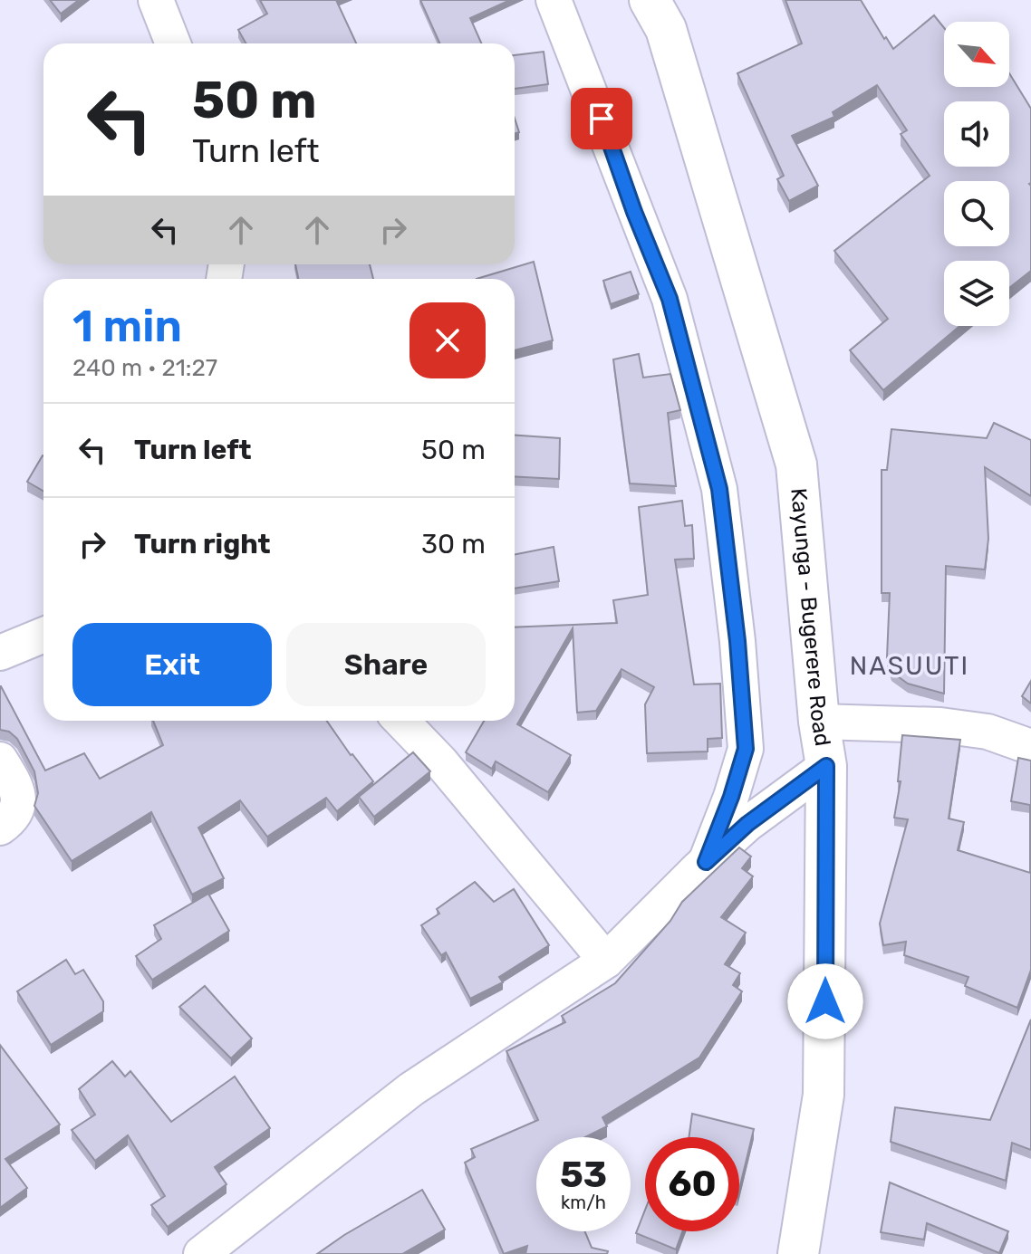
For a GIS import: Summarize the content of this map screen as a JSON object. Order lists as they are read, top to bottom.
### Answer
{
  "streets": {
    "main road": ["Kayunga - Bugerere Road"]
  },
  "districts": ["NASUUTI"],
  "north": "bottom right",
  "page": {
    "turn": ["50 m", "Turn left"],
    "heading": ["1 min", "240 m · 21:27"],
    "list": [
      {
        "name": "Turn left",
        "value": "50 m"
      },
      {
        "name": "Turn right",
        "value": "30 m"
      }
    ],
    "buttons": ["Exit", "Share"],
    "speed": "53 km/h",
    "limit": "60"
  }
}
